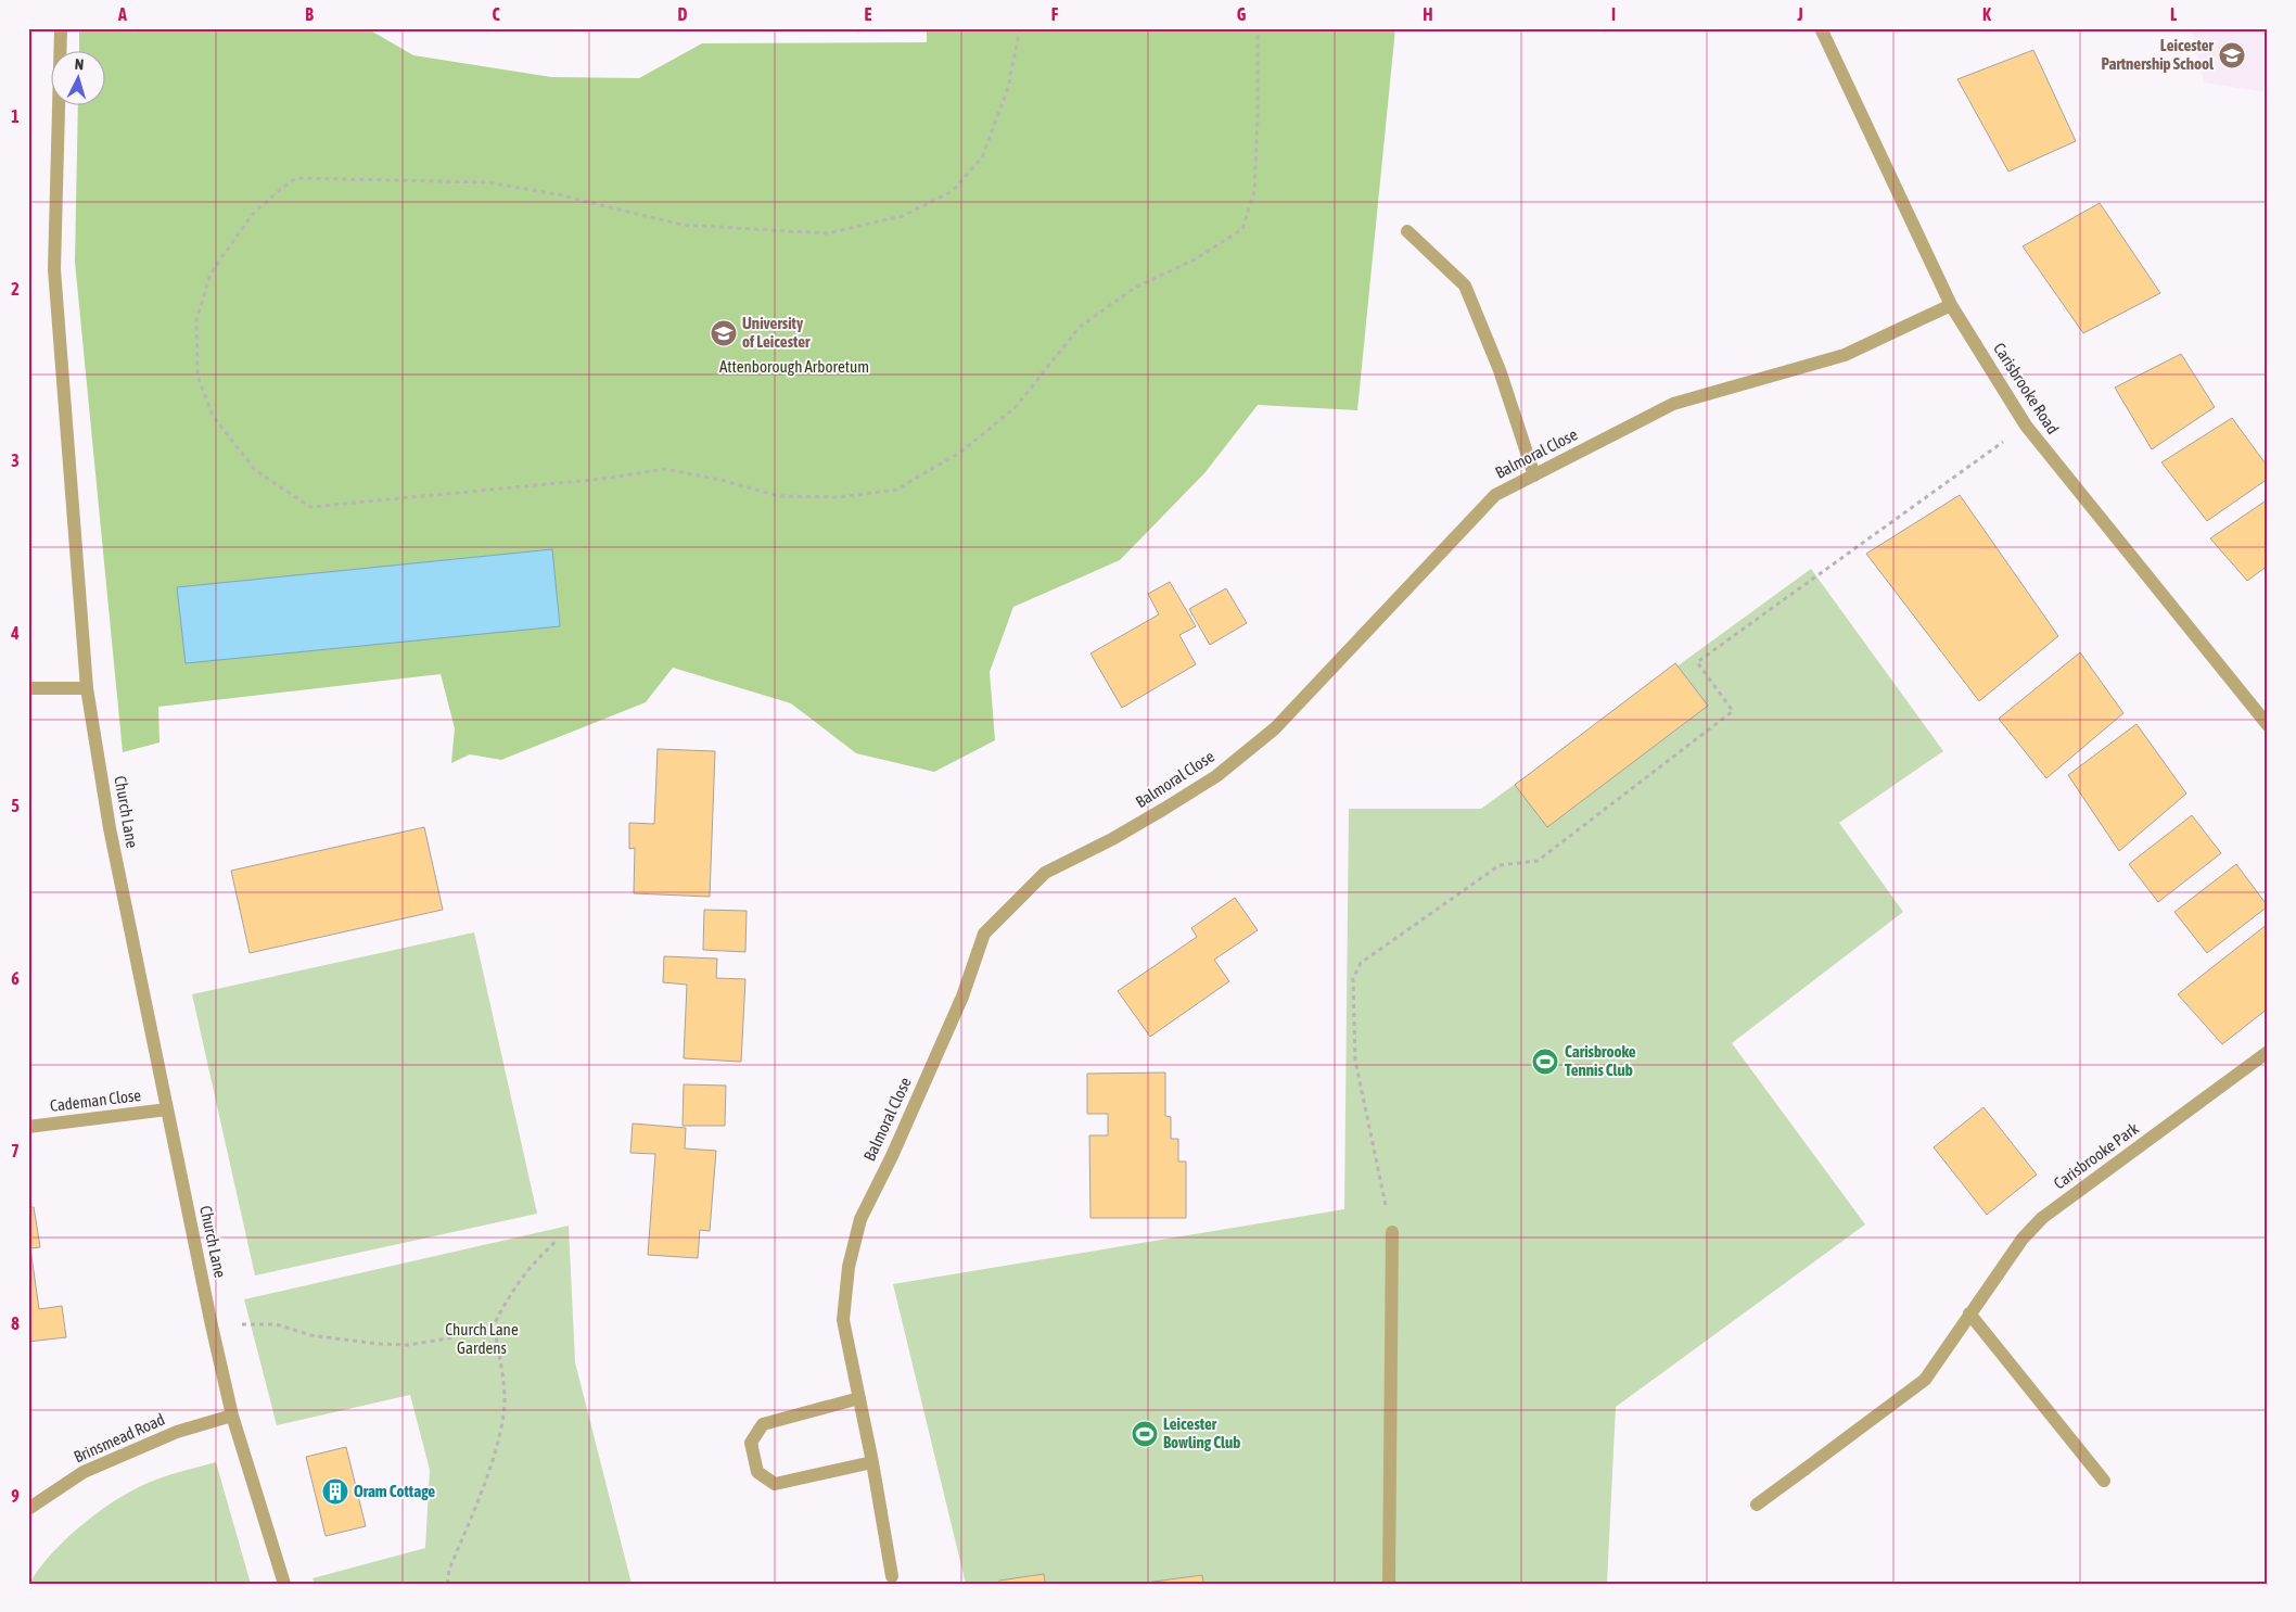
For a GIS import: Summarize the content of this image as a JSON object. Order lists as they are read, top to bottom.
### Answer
{
  "streets": {
    "street": [
      "Carisbrooke Road",
      "Balmoral Close",
      "Church Lane",
      "Cademan Close",
      "Carisbrooke Park",
      "Brinsmead Road"
    ]
  },
  "crossings": [
    ["Carisbrooke Road", "Balmoral Close"],
    ["Church Lane", "Cademan Close"],
    ["Church Lane", "Brinsmead Road"]
  ],
  "parks": ["Attenborough Arboretum", "Church Lane Gardens"],
  "places": {
    "school or university": ["Leicester Partnership School", "University of Leicester"],
    "sports": ["Carisbrooke Tennis Club", "Leicester Bowling Club"],
    "building": ["Oram Cottage"]
  },
  "north": "top",
  "grid": {
    "columns": [
      "A",
      "B",
      "C",
      "D",
      "E",
      "F",
      "G",
      "H",
      "I",
      "J",
      "K",
      "L"
    ],
    "rows": [
      "1",
      "2",
      "3",
      "4",
      "5",
      "6",
      "7",
      "8",
      "9"
    ]
  }
}
